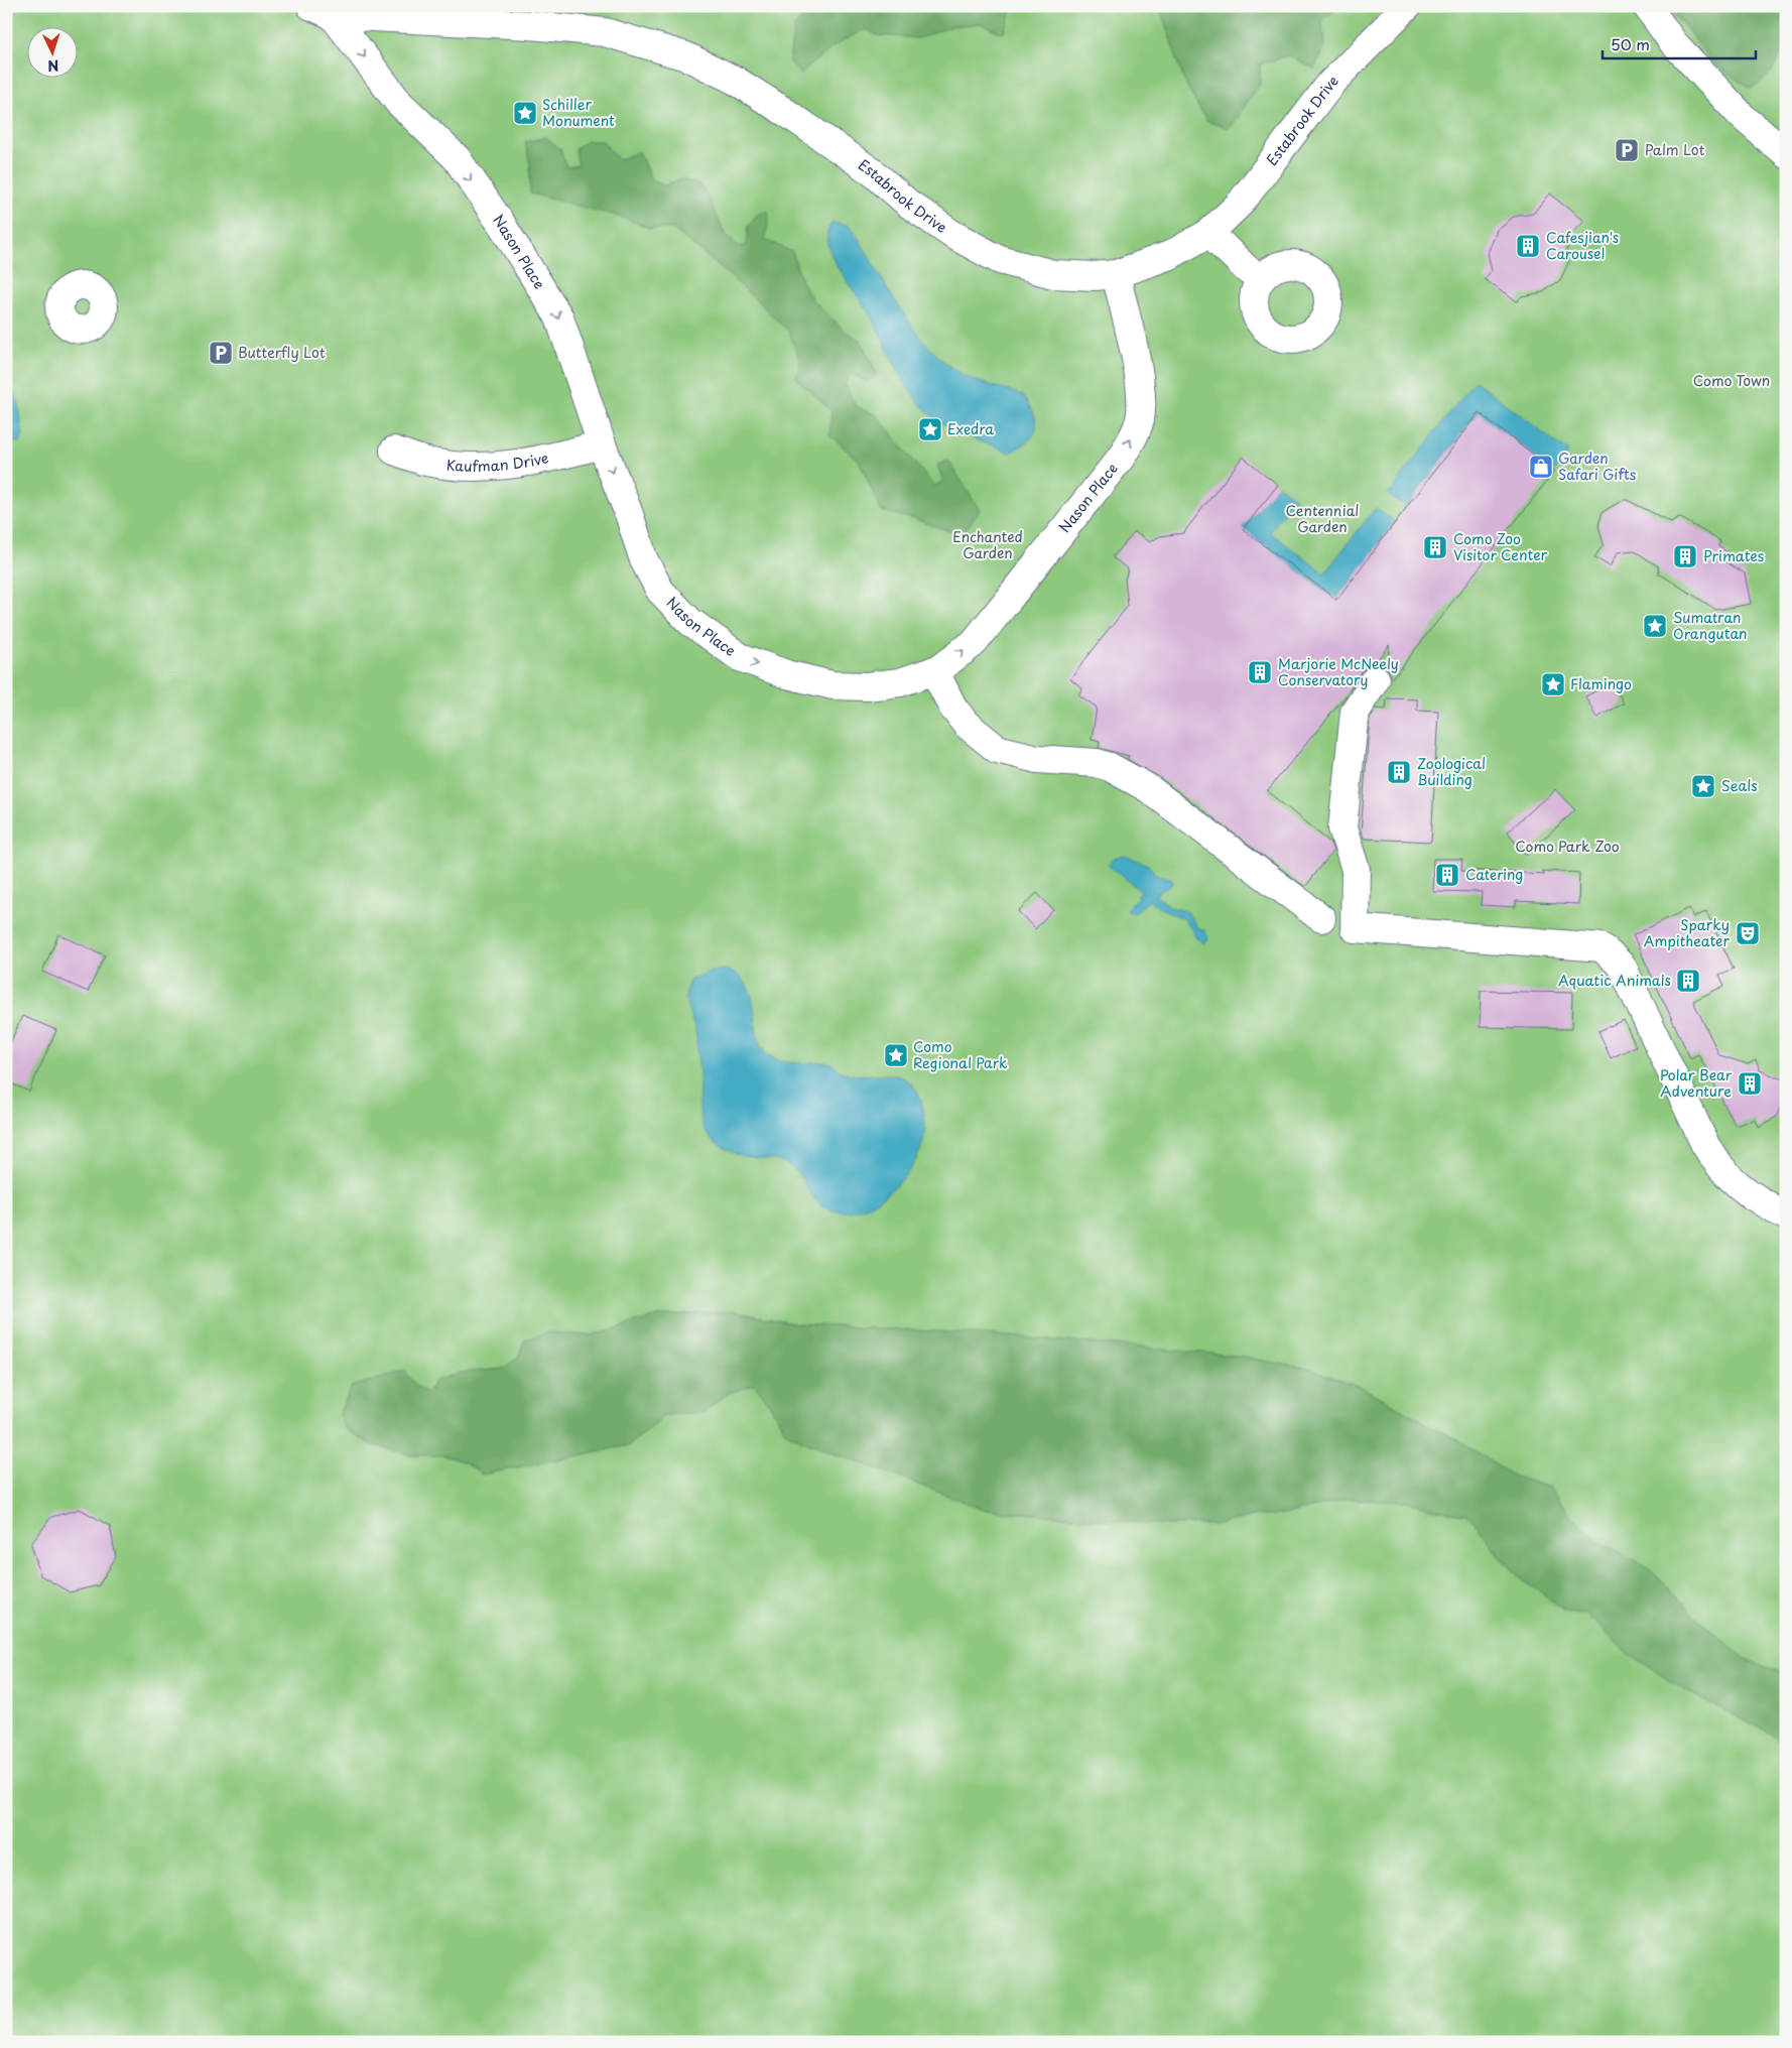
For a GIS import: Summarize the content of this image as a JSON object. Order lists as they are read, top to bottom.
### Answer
{
  "streets": {
    "street": ["Estabrook Drive", "Nason Place", "Kaufman Drive"]
  },
  "crossings": [
    ["Estabrook Drive", "Nason Place"],
    ["Nason Place", "Kaufman Drive"]
  ],
  "parks": [
    "Como Town",
    "Centennial Garden",
    "Enchanted Garden",
    "Como Park Zoo"
  ],
  "places": {
    "place": [
      "Schiller Monument",
      "Exedra",
      "Sumatran Orangutan",
      "Flamingo",
      "Seals",
      "Como Regional Park"
    ],
    "parking": ["Palm Lot", "Butterfly Lot"],
    "building": [
      "Cafesjian's Carousel",
      "Como Zoo Visitor Center",
      "Primates",
      "Marjorie McNeely Conservatory",
      "Zoological Building",
      "Catering",
      "Aquatic Animals",
      "Polar Bear Adventure"
    ],
    "shop": ["Garden Safari Gifts"],
    "theatre": ["Sparky Ampitheater"]
  },
  "scale_bar": "50 m",
  "north": "bottom"
}
